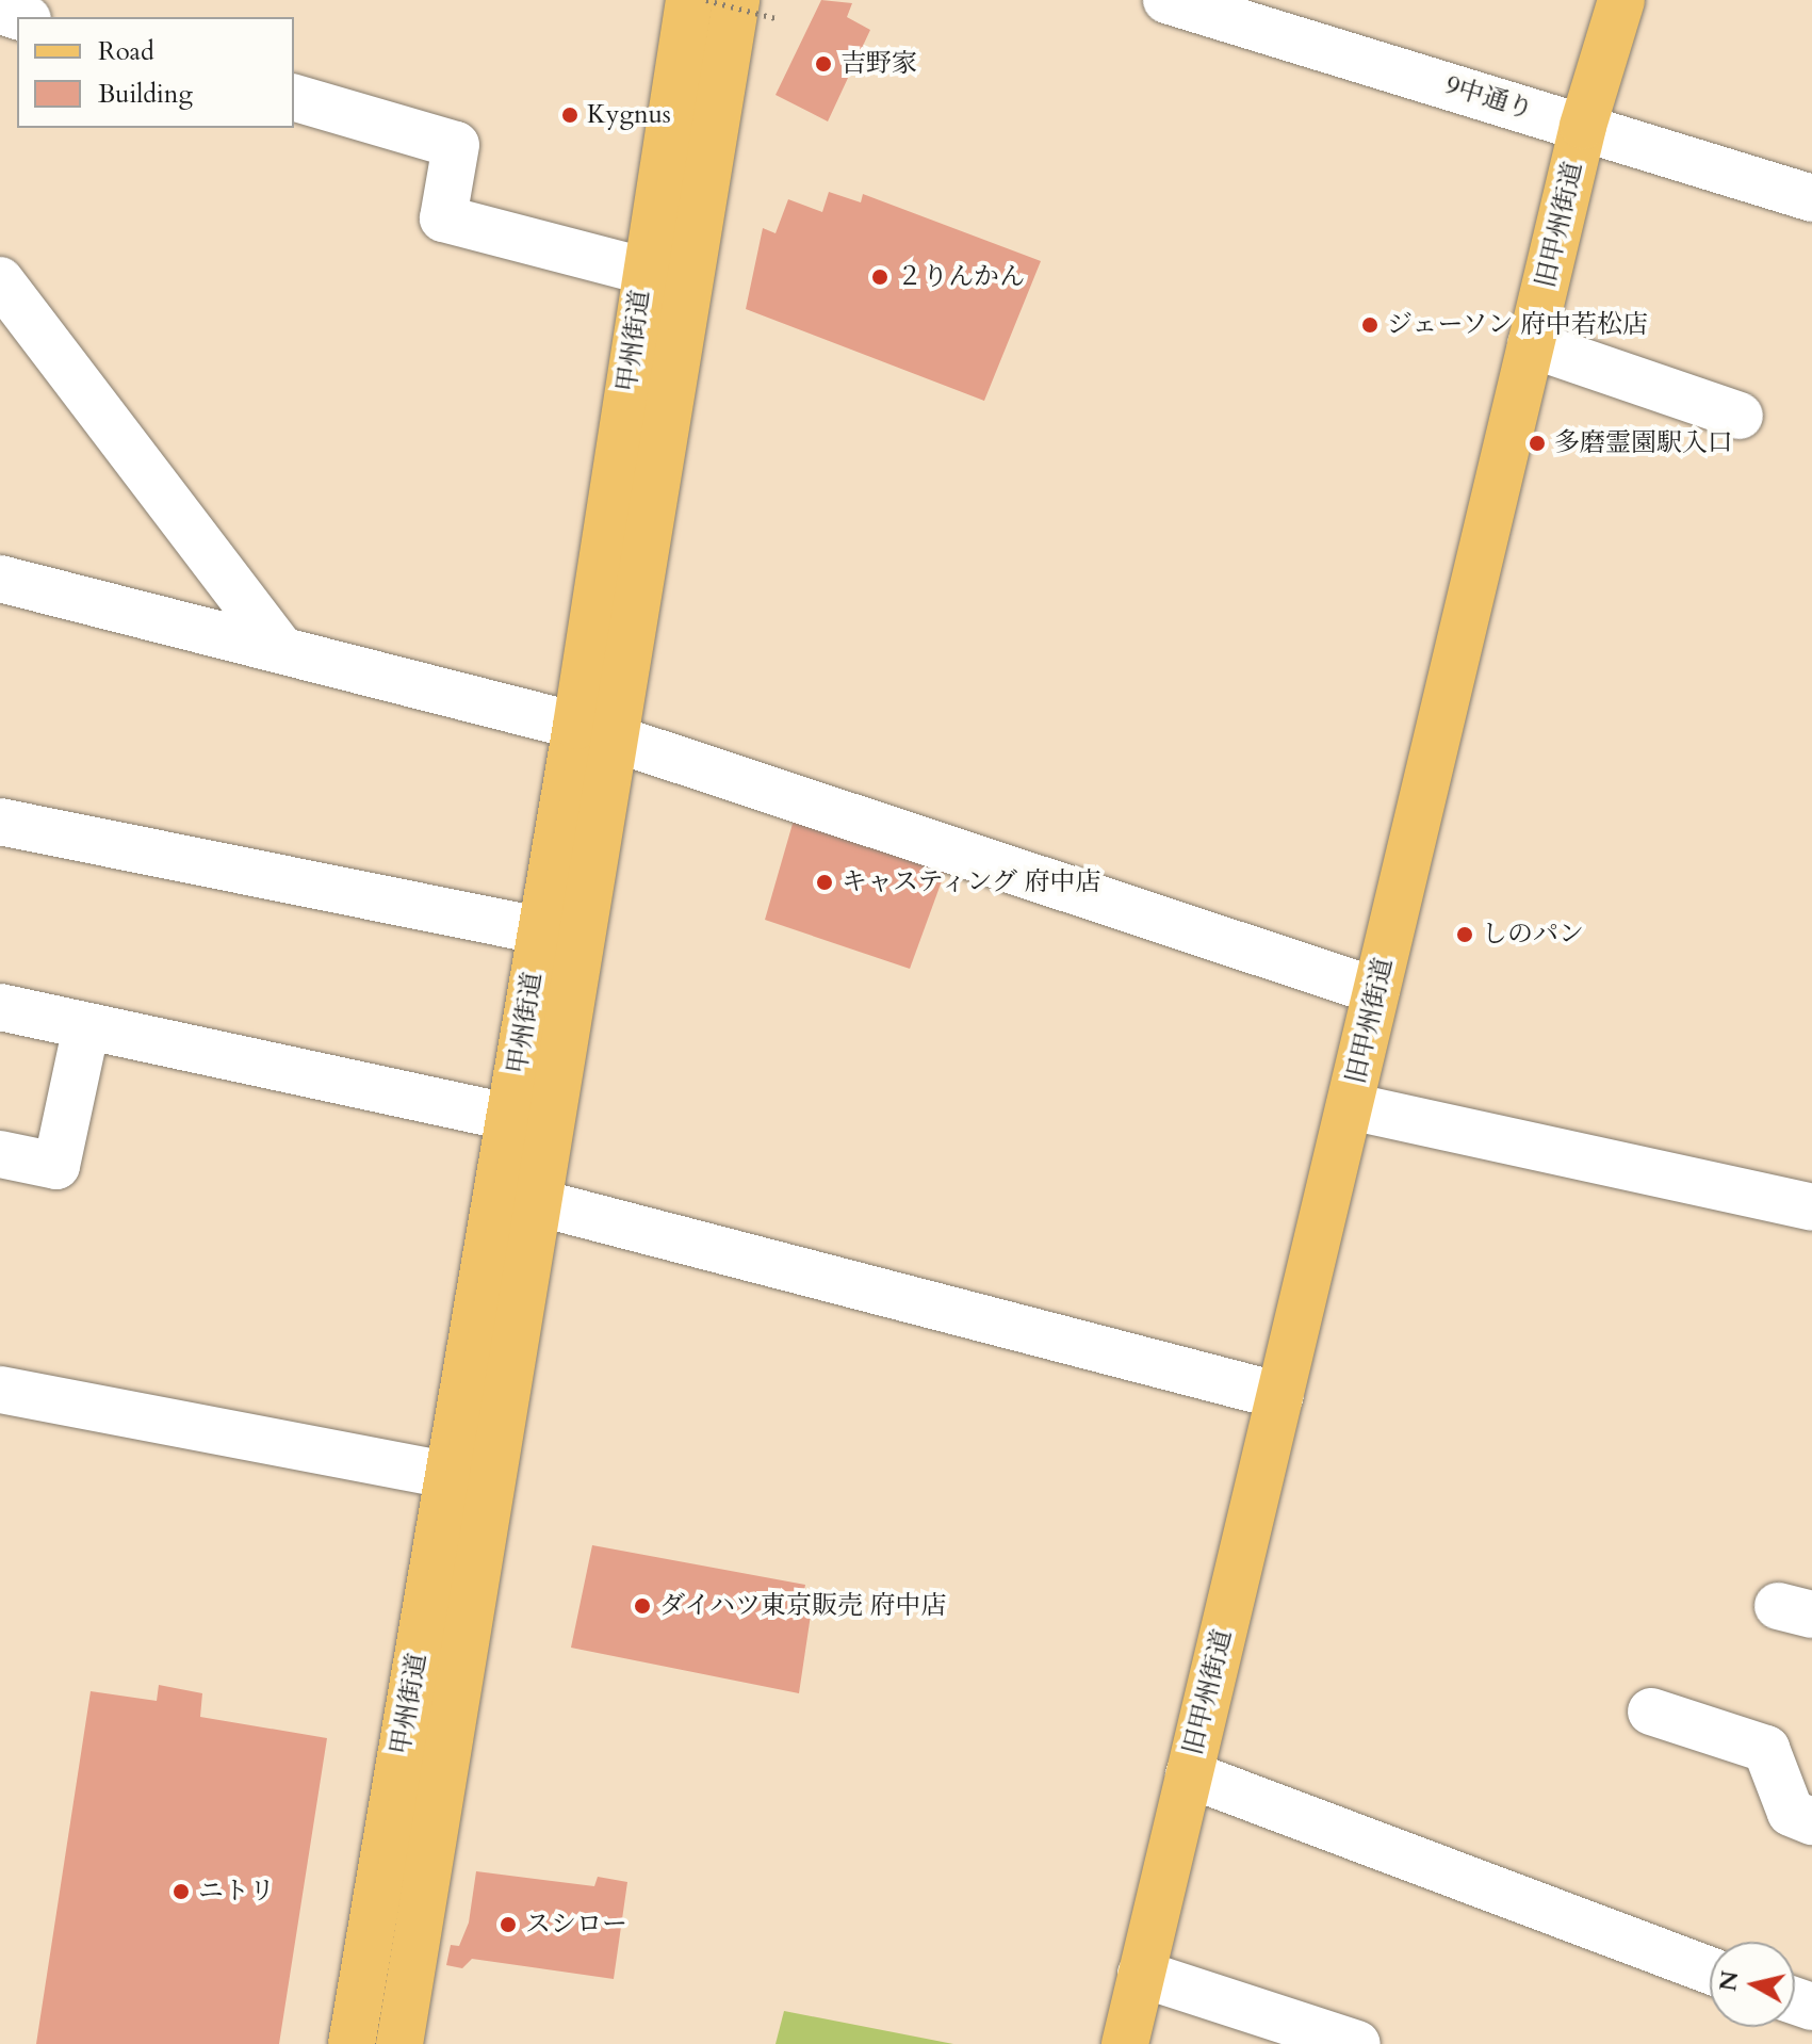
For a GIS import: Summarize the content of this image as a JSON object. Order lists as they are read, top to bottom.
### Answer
{
  "streets": {
    "main road": ["旧甲州街道", "甲州街道"],
    "street": ["9中通り"]
  },
  "crossings": [
    ["9中通り", "旧甲州街道"]
  ],
  "places": [
    "吉野家",
    "Kygnus",
    "２りんかん",
    "ジェーソン 府中若松店",
    "多磨霊園駅入口",
    "キャスティング 府中店",
    "しのパン",
    "ダイハツ東京販売 府中店",
    "ニトリ",
    "スシロー"
  ],
  "legend": ["Road", "Building"],
  "north": "left"
}
